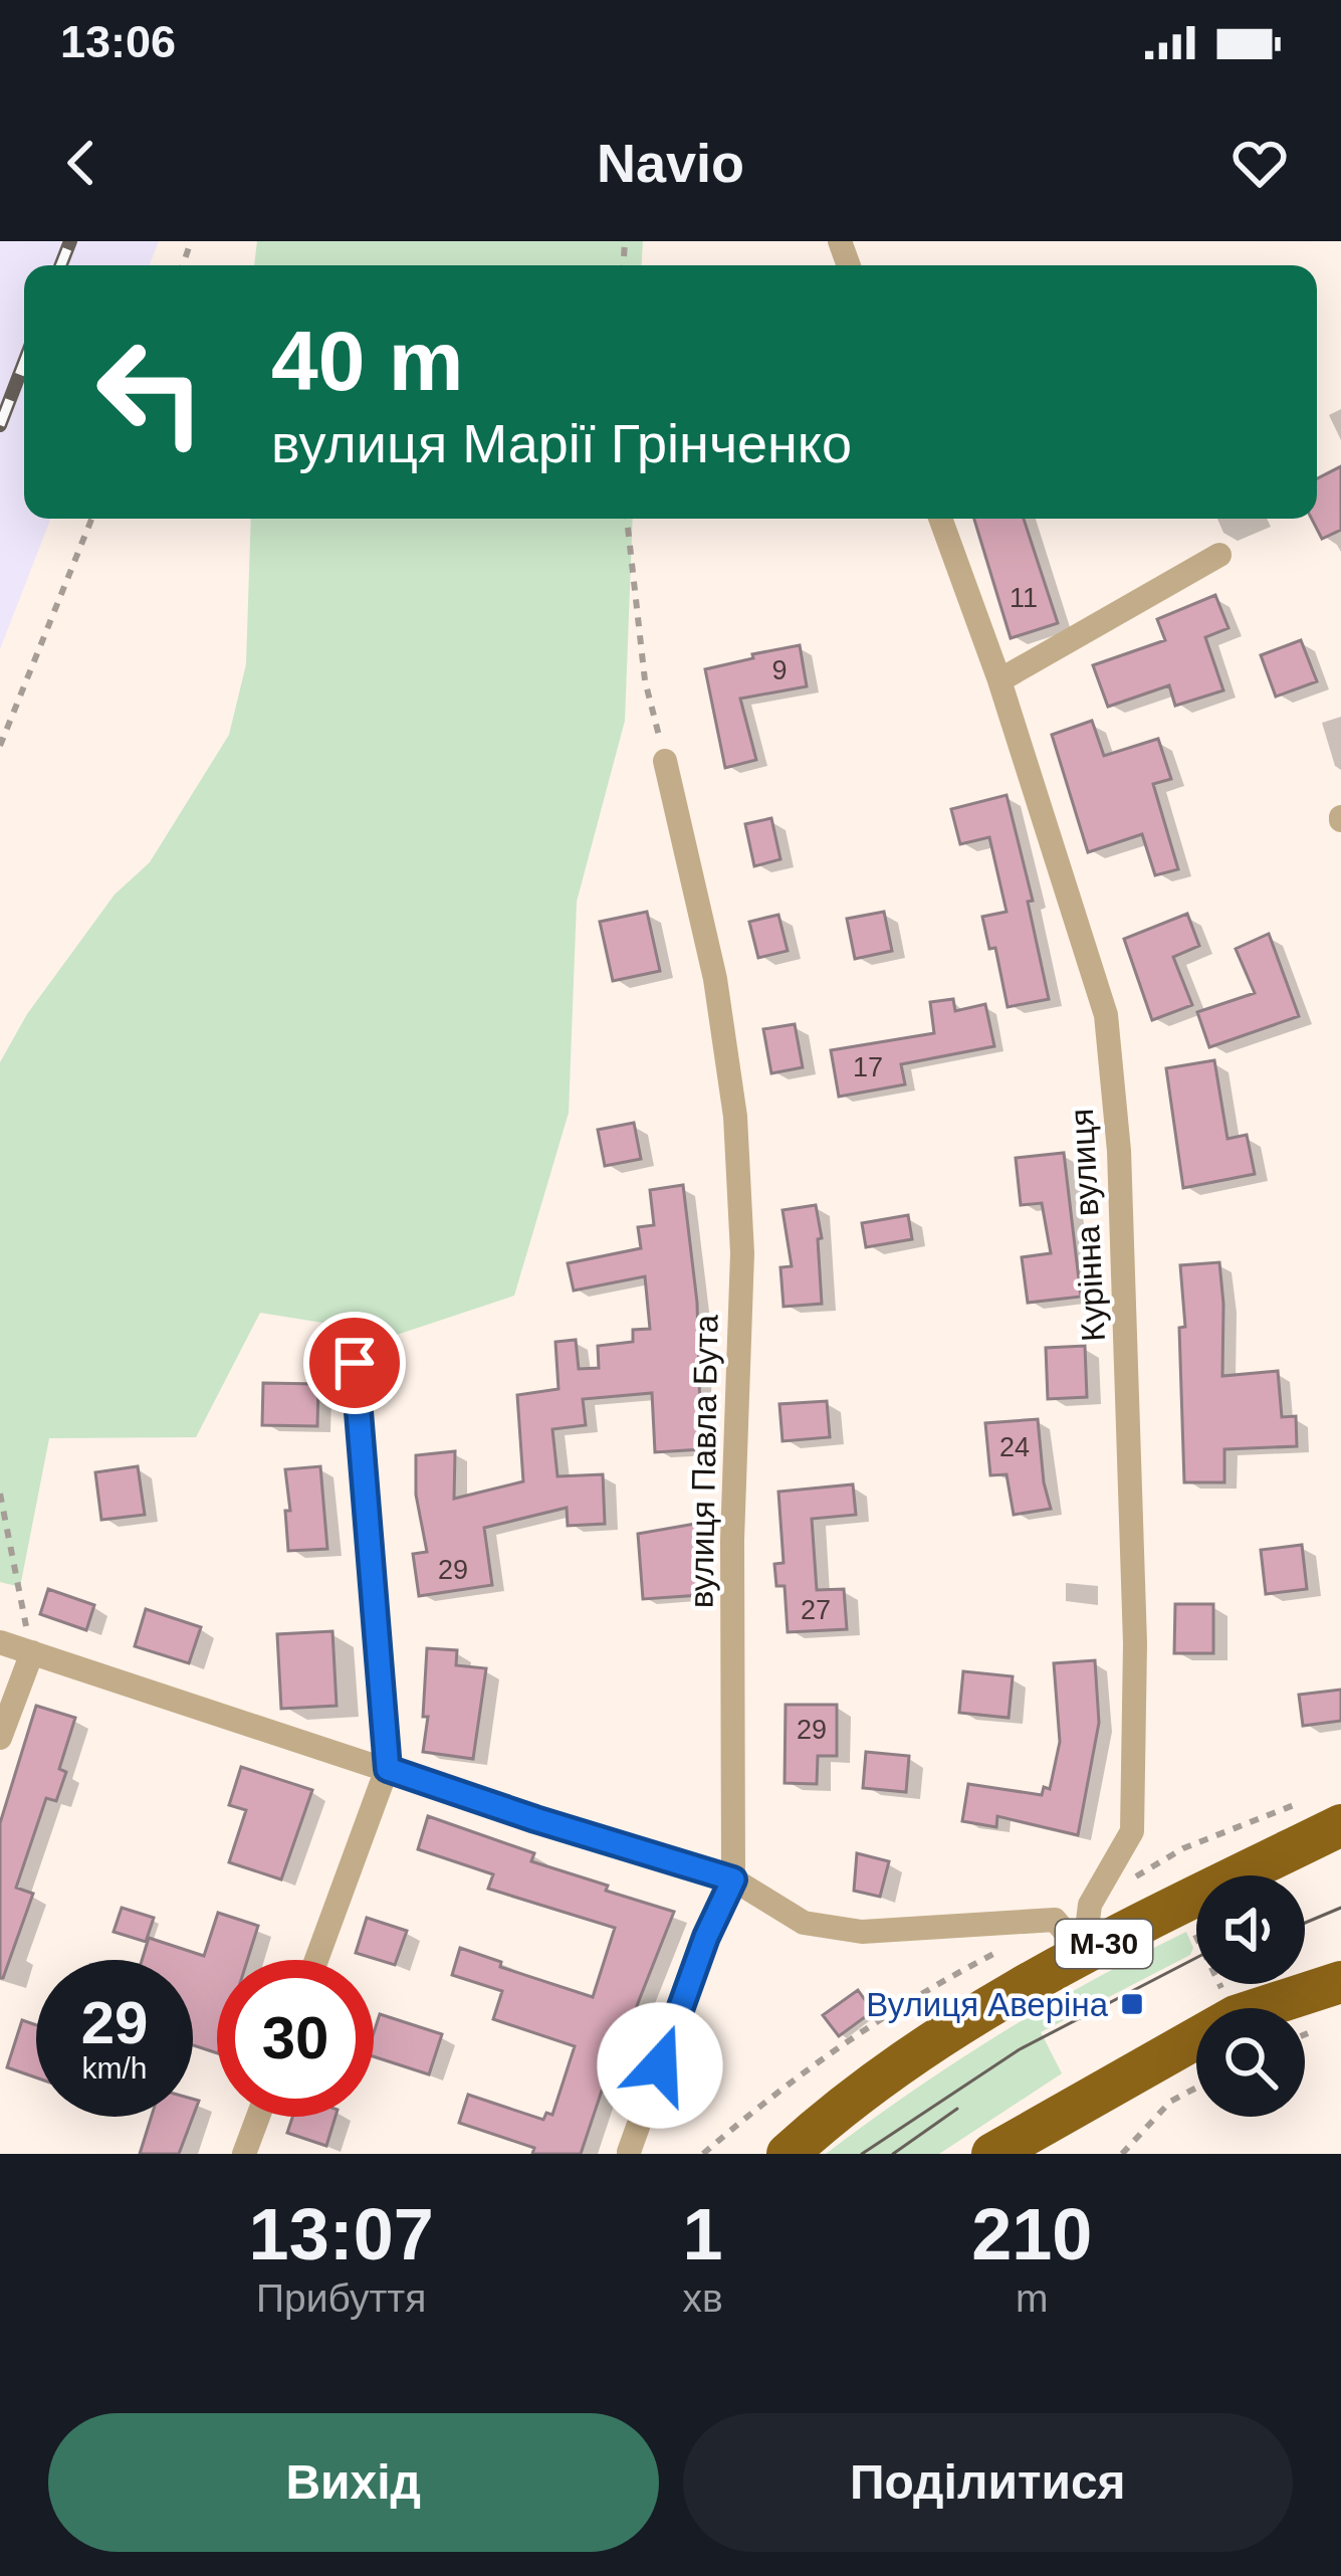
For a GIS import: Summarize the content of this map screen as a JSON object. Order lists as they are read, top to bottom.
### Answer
{
  "streets": {
    "highway": ["М-30"],
    "street": ["Курінна вулиця", "вулиця Павла Бута"]
  },
  "crossings": [
    ["Курінна вулиця", "М-30"]
  ],
  "places": {
    "transit": ["Вулиця Аверіна"]
  },
  "house_numbers": [
    "11",
    "9",
    "17",
    "24",
    "29",
    "27",
    "29"
  ],
  "page": {
    "status": "13:06",
    "header": "Navio",
    "turn": ["40 m", "вулиця Марії Грінченко"],
    "speed": "29 km/h",
    "limit": "30",
    "eta": [
      "13:07",
      "Прибуття",
      "1",
      "хв",
      "210",
      "m"
    ],
    "buttons": ["Вихід", "Поділитися"]
  }
}
